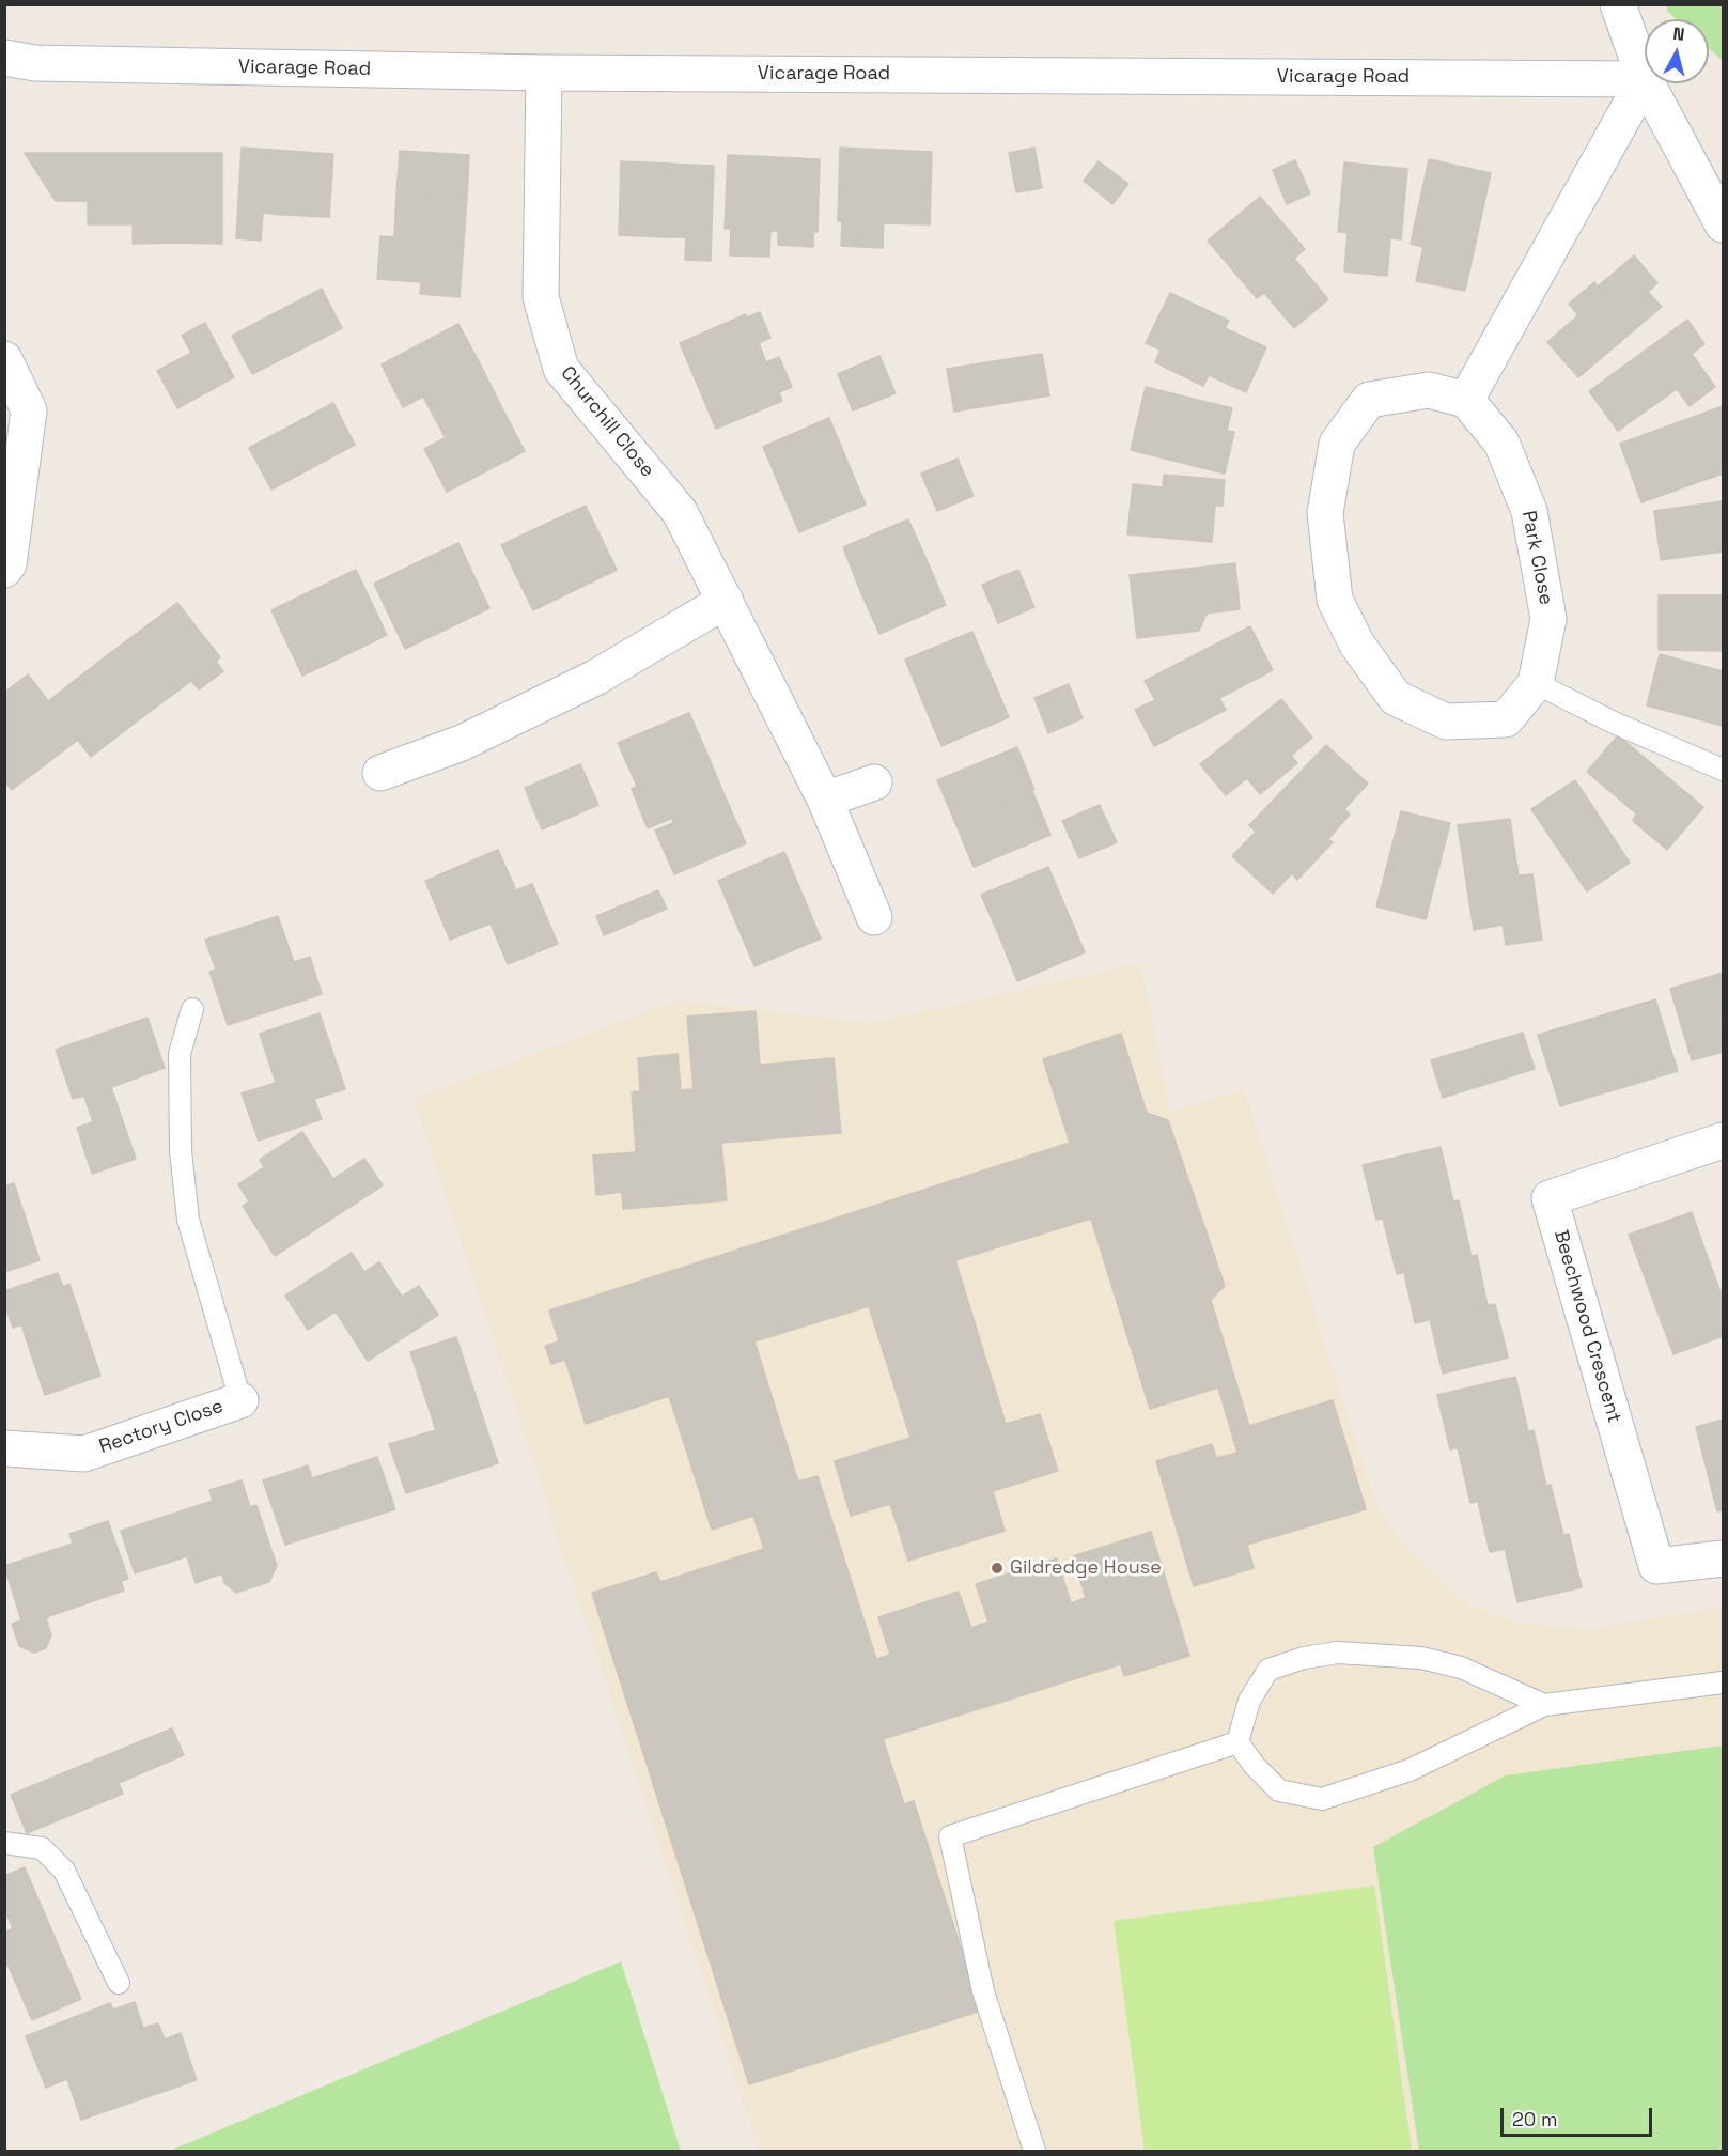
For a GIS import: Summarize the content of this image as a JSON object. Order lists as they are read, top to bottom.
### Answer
{
  "streets": {
    "street": [
      "Vicarage Road",
      "Churchill Close",
      "Park Close",
      "Beechwood Crescent",
      "Rectory Close"
    ]
  },
  "crossings": [
    ["Vicarage Road", "Churchill Close"]
  ],
  "places": ["Gildredge House"],
  "scale_bar": "20 m",
  "north": "top"
}
